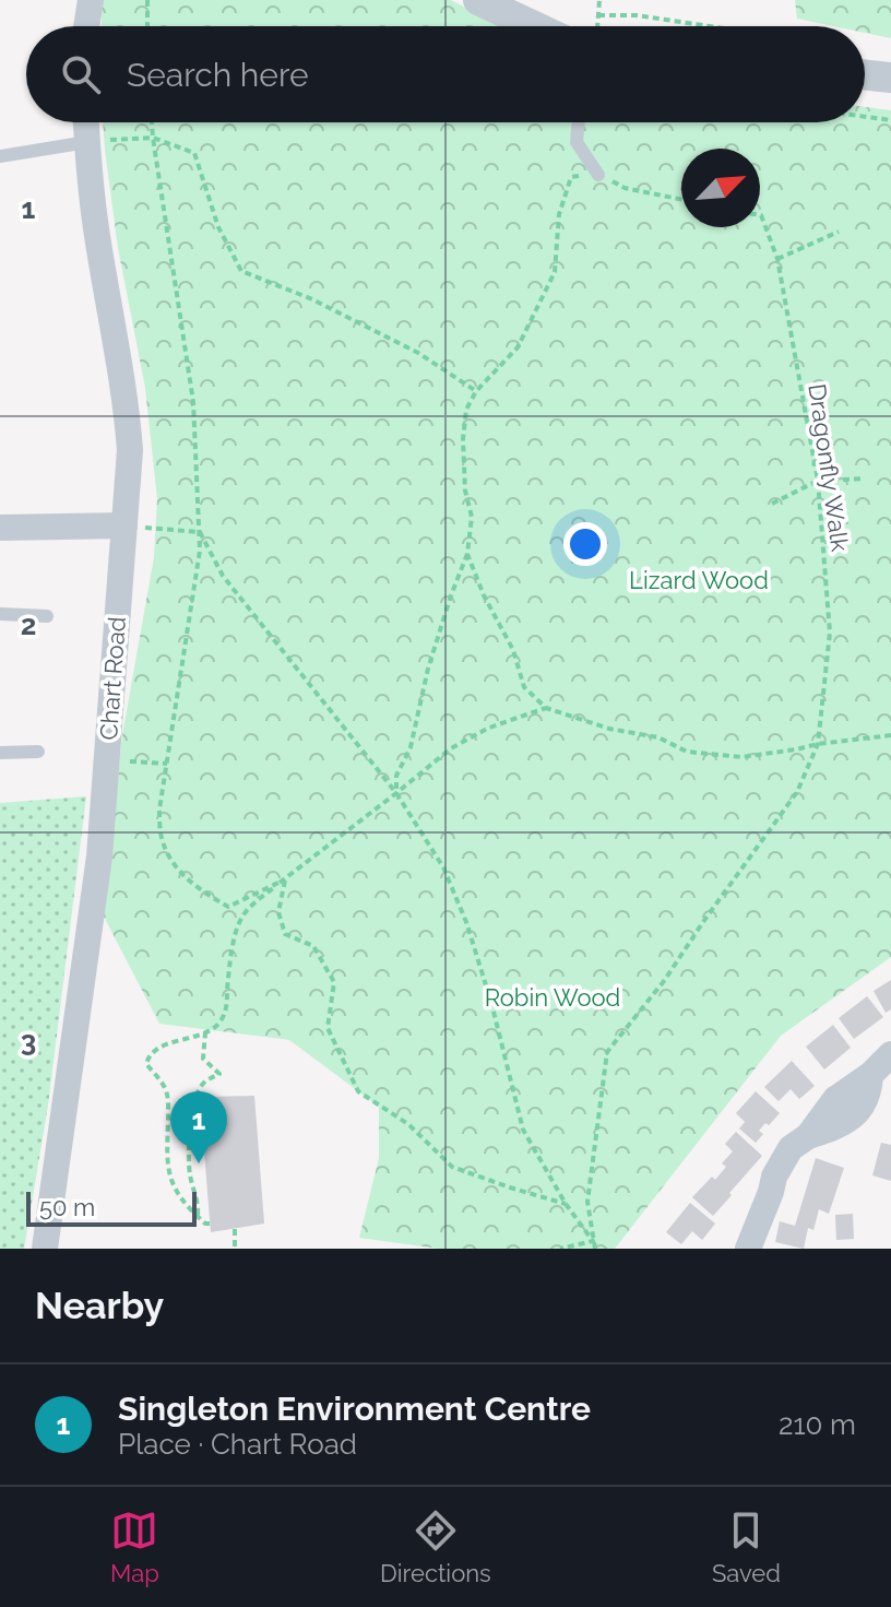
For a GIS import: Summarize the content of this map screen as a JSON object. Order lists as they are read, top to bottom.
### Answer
{
  "streets": {
    "street": ["Chart Road"],
    "path": ["Dragonfly Walk"]
  },
  "parks": ["Lizard Wood", "Robin Wood"],
  "scale_bar": "50 m",
  "north": "top right",
  "page": {
    "search": "Search here",
    "pins": "1",
    "scale": "50 m",
    "heading": "Nearby",
    "list": [
      {
        "mark": "1",
        "name": "Singleton Environment Centre",
        "note": "Place · Chart Road",
        "value": "210 m"
      }
    ],
    "nav": ["Map", "Directions", "Saved"]
  },
  "grid": {
    "rows": ["1", "2", "3"]
  }
}
